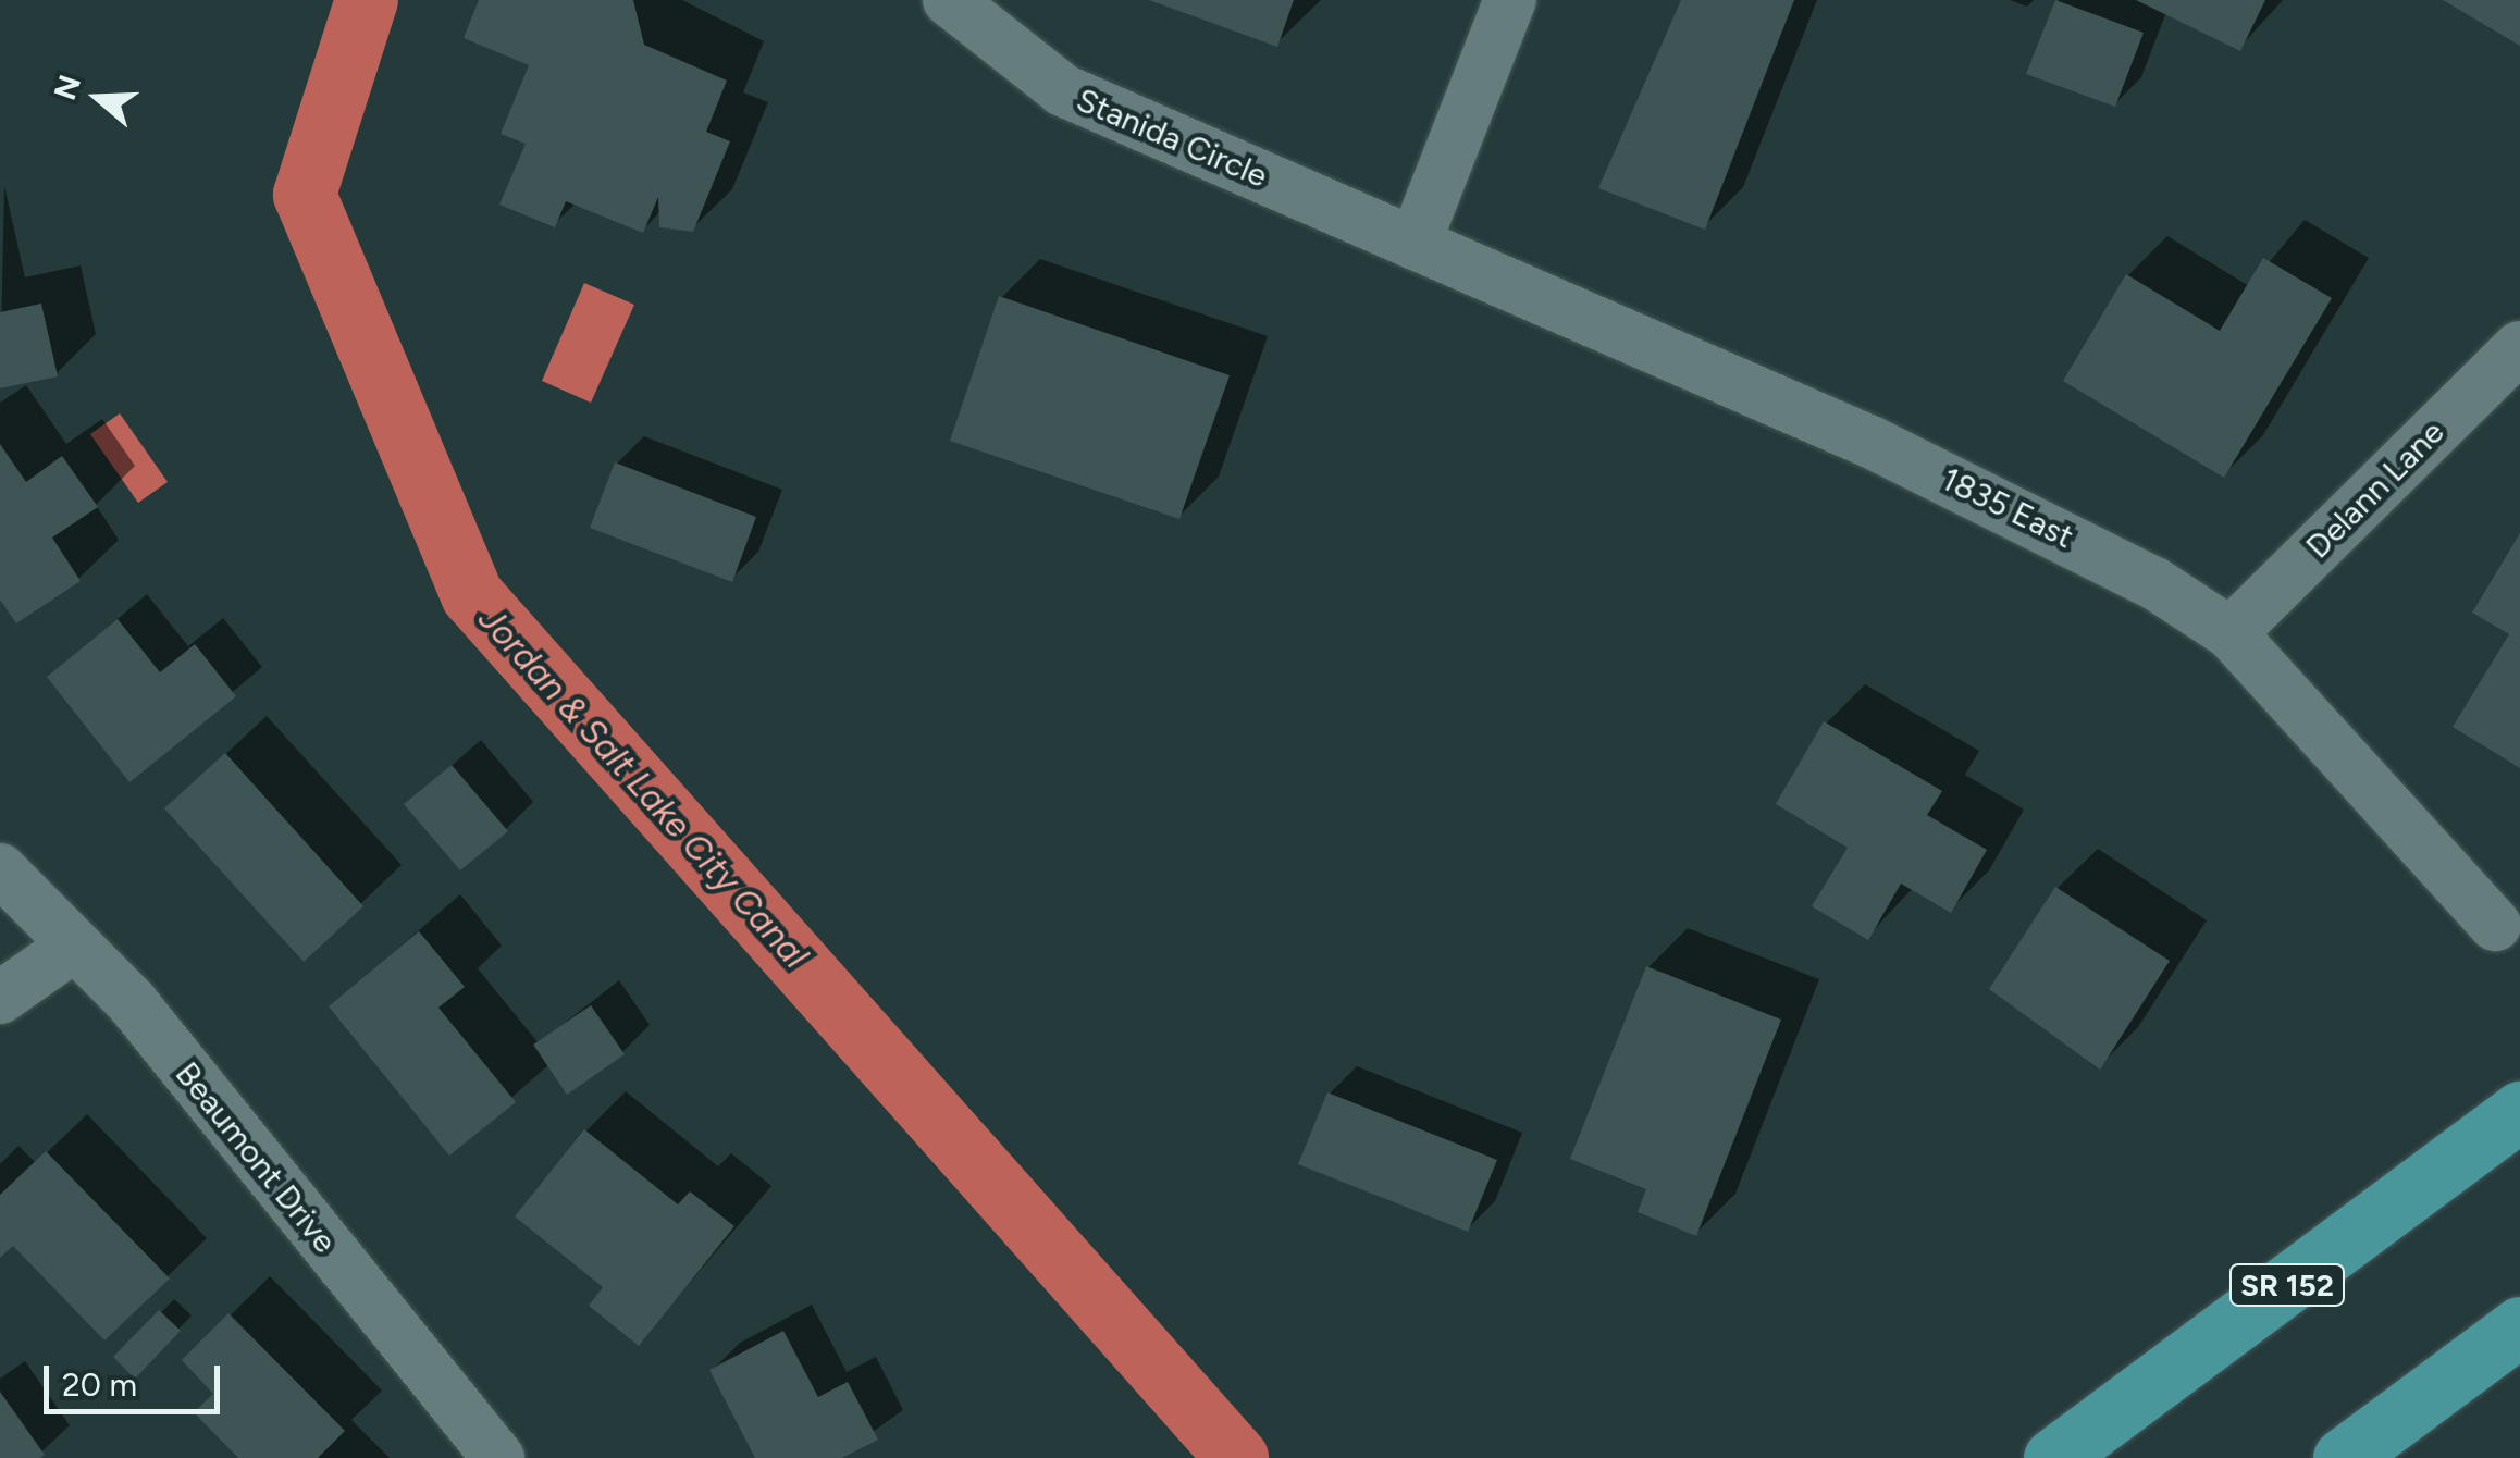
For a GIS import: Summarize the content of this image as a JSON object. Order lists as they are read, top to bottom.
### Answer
{
  "streets": {
    "main road": ["SR 152"],
    "street": [
      "Stanida Circle",
      "Delann Lane",
      "1835 East",
      "Beaumont Drive"
    ]
  },
  "crossings": [
    ["Stanida Circle", "1835 East"],
    ["Delann Lane", "1835 East"]
  ],
  "water": ["Jordan & Salt Lake City Canal"],
  "scale_bar": "20 m",
  "north": "left"
}
